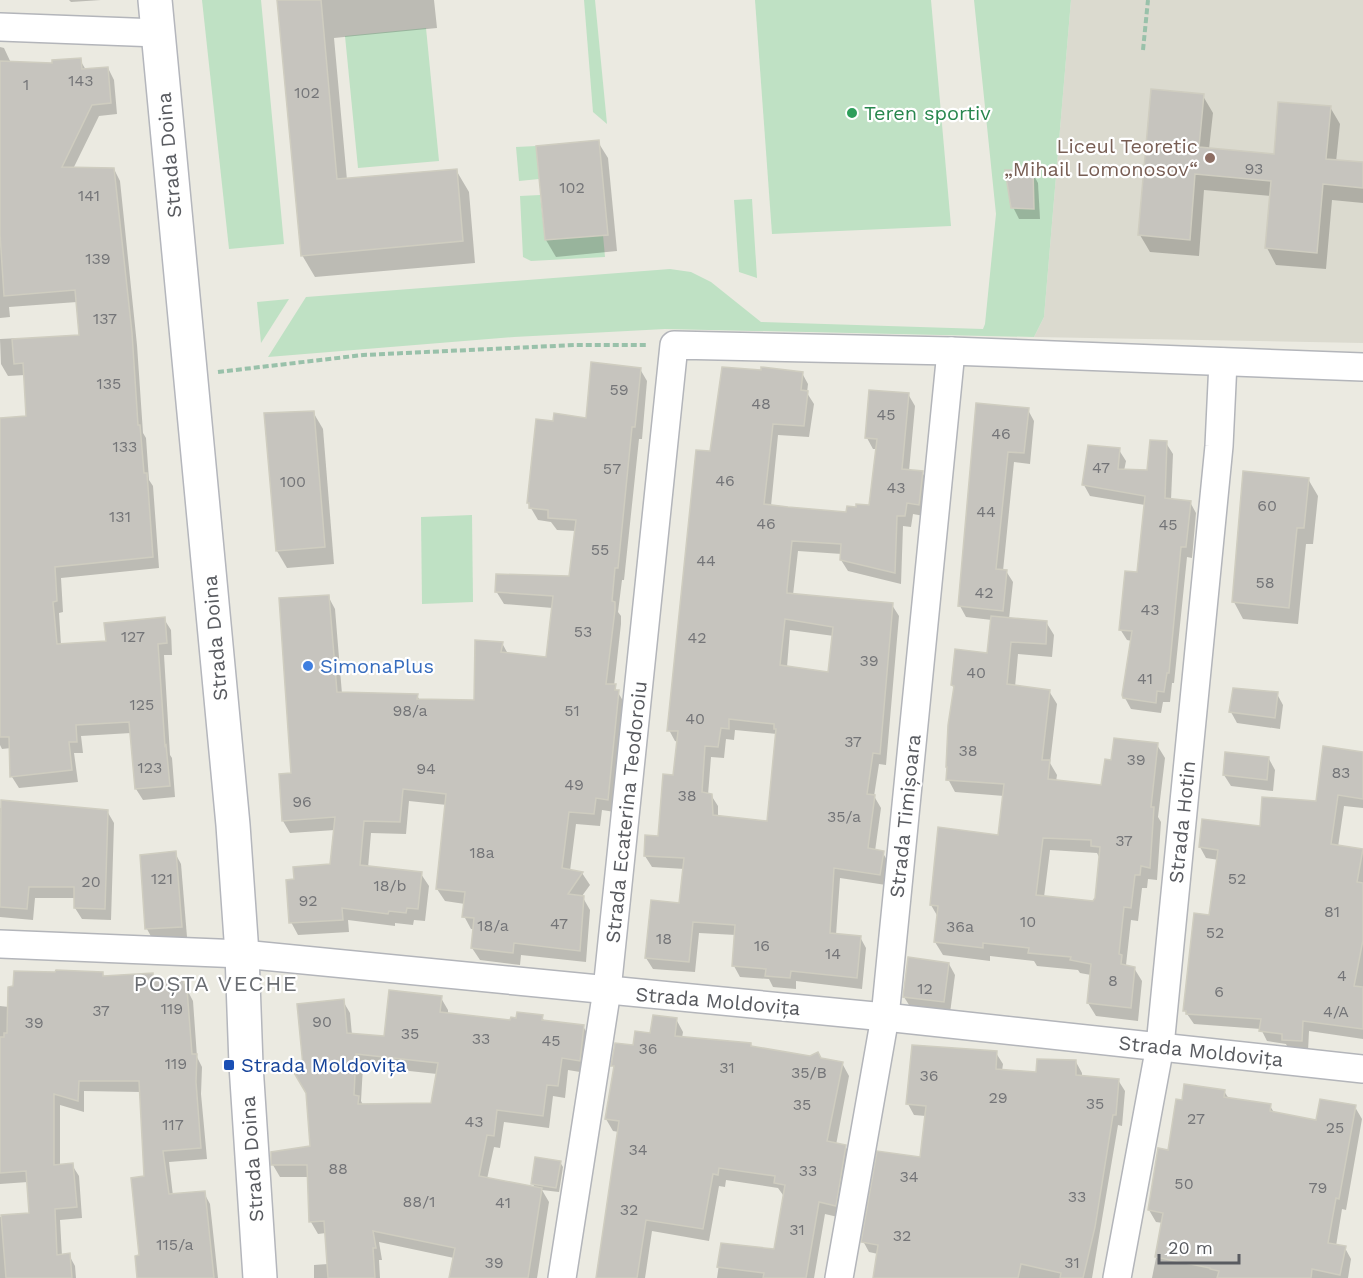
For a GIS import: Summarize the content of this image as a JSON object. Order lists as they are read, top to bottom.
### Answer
{
  "streets": {
    "main road": ["Strada Doina"],
    "street": [
      "Strada Ecaterina Teodoroiu",
      "Strada Timișoara",
      "Strada Hotin",
      "Strada Moldovița"
    ]
  },
  "crossings": [
    ["Strada Doina", "Strada Moldovița"],
    ["Strada Ecaterina Teodoroiu", "Strada Moldovița"],
    ["Strada Timișoara", "Strada Moldovița"],
    ["Strada Hotin", "Strada Moldovița"]
  ],
  "districts": ["POȘTA VECHE"],
  "places": {
    "other": ["Teren sportiv", "Liceul Teoretic „Mihail Lomonosov“", "SimonaPlus"],
    "transit": ["Strada Moldovița"]
  },
  "house_numbers": [
    "143",
    "1",
    "102",
    "93",
    "102",
    "141",
    "139",
    "137",
    "135",
    "59",
    "48",
    "45",
    "46",
    "133",
    "47",
    "57",
    "46",
    "100",
    "43",
    "60",
    "44",
    "131",
    "46",
    "45",
    "55",
    "44",
    "58",
    "42",
    "43",
    "53",
    "127",
    "42",
    "39",
    "40",
    "41",
    "125",
    "98/a",
    "51",
    "40",
    "37",
    "38",
    "39",
    "123",
    "94",
    "83",
    "49",
    "38",
    "96",
    "35/a",
    "37",
    "18a",
    "121",
    "52",
    "20",
    "18/b",
    "92",
    "81",
    "10",
    "47",
    "18/a",
    "36a",
    "52",
    "18",
    "16",
    "14",
    "4",
    "8",
    "12",
    "6",
    "119",
    "37",
    "4/A",
    "90",
    "39",
    "35",
    "33",
    "45",
    "36",
    "119",
    "31",
    "35/B",
    "36",
    "29",
    "35",
    "35",
    "27",
    "43",
    "117",
    "25",
    "34",
    "88",
    "33",
    "34",
    "50",
    "79",
    "33",
    "88/1",
    "41",
    "32",
    "31",
    "32",
    "115/a",
    "39",
    "31"
  ],
  "scale_bar": "20 m"
}
